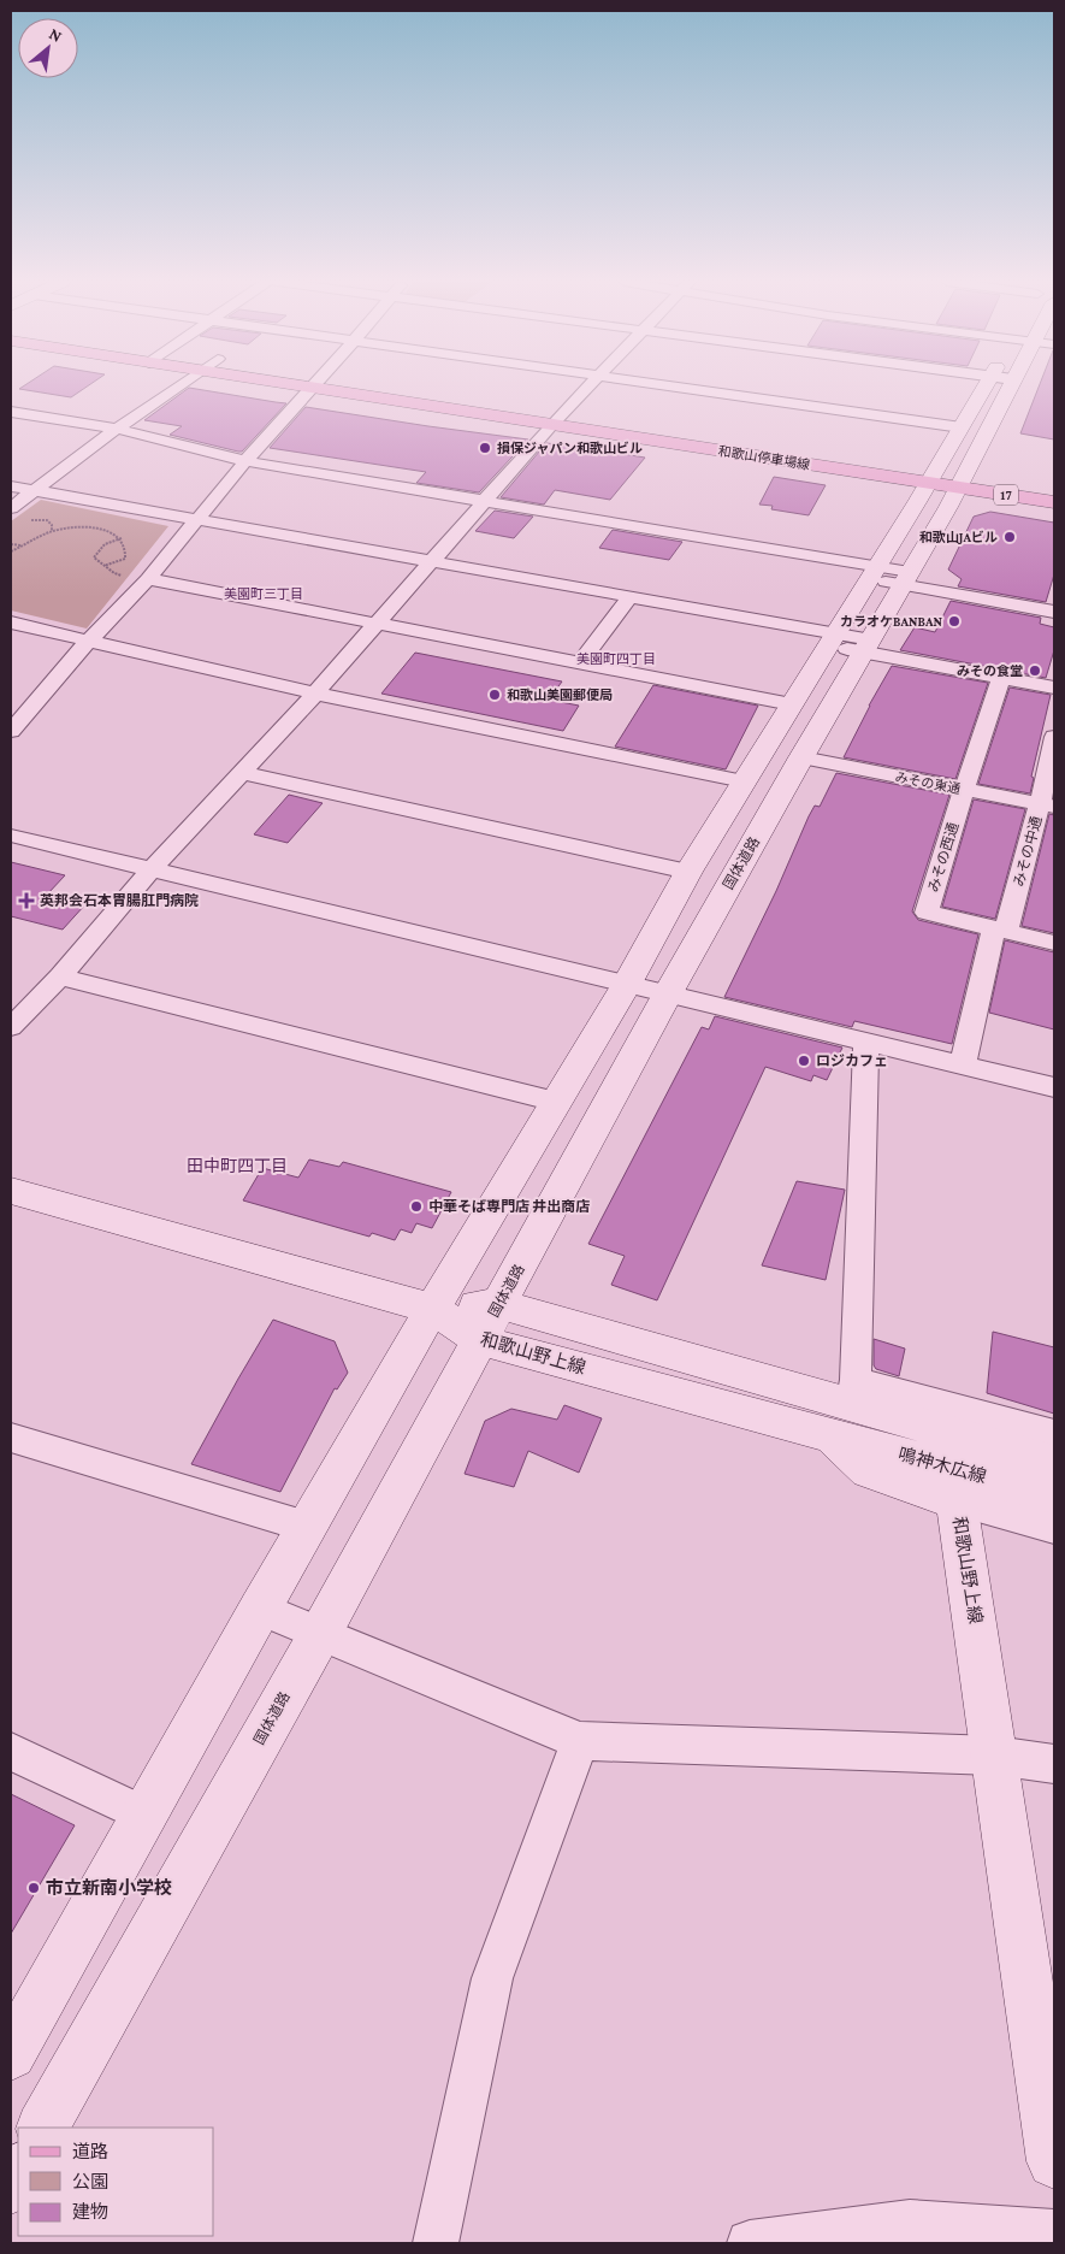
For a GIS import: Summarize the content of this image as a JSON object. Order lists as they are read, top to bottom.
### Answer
{
  "streets": {
    "main road": ["和歌山停車場線", "17"],
    "street": [
      "みその東通",
      "みその中通",
      "みその西通",
      "国体道路",
      "和歌山野上線",
      "鳴神木広線"
    ]
  },
  "crossings": [
    ["和歌山停車場線", "国体道路"],
    ["みその東通", "みその中通"],
    ["みその東通", "みその西通"],
    ["みその東通", "国体道路"],
    ["みその中通", "みその西通"],
    ["国体道路", "和歌山野上線"],
    ["和歌山野上線", "鳴神木広線"]
  ],
  "districts": ["美園町三丁目", "美園町四丁目", "田中町四丁目"],
  "places": {
    "other": [
      "損保ジャパン和歌山ビル",
      "和歌山JAビル",
      "カラオケBANBAN",
      "みその食堂",
      "和歌山美園郵便局",
      "ロジカフェ",
      "中華そば専門店 井出商店",
      "市立新南小学校"
    ],
    "health": ["英邦会石本胃腸肛門病院"]
  },
  "legend": ["道路", "公園", "建物"],
  "north": "top right"
}
